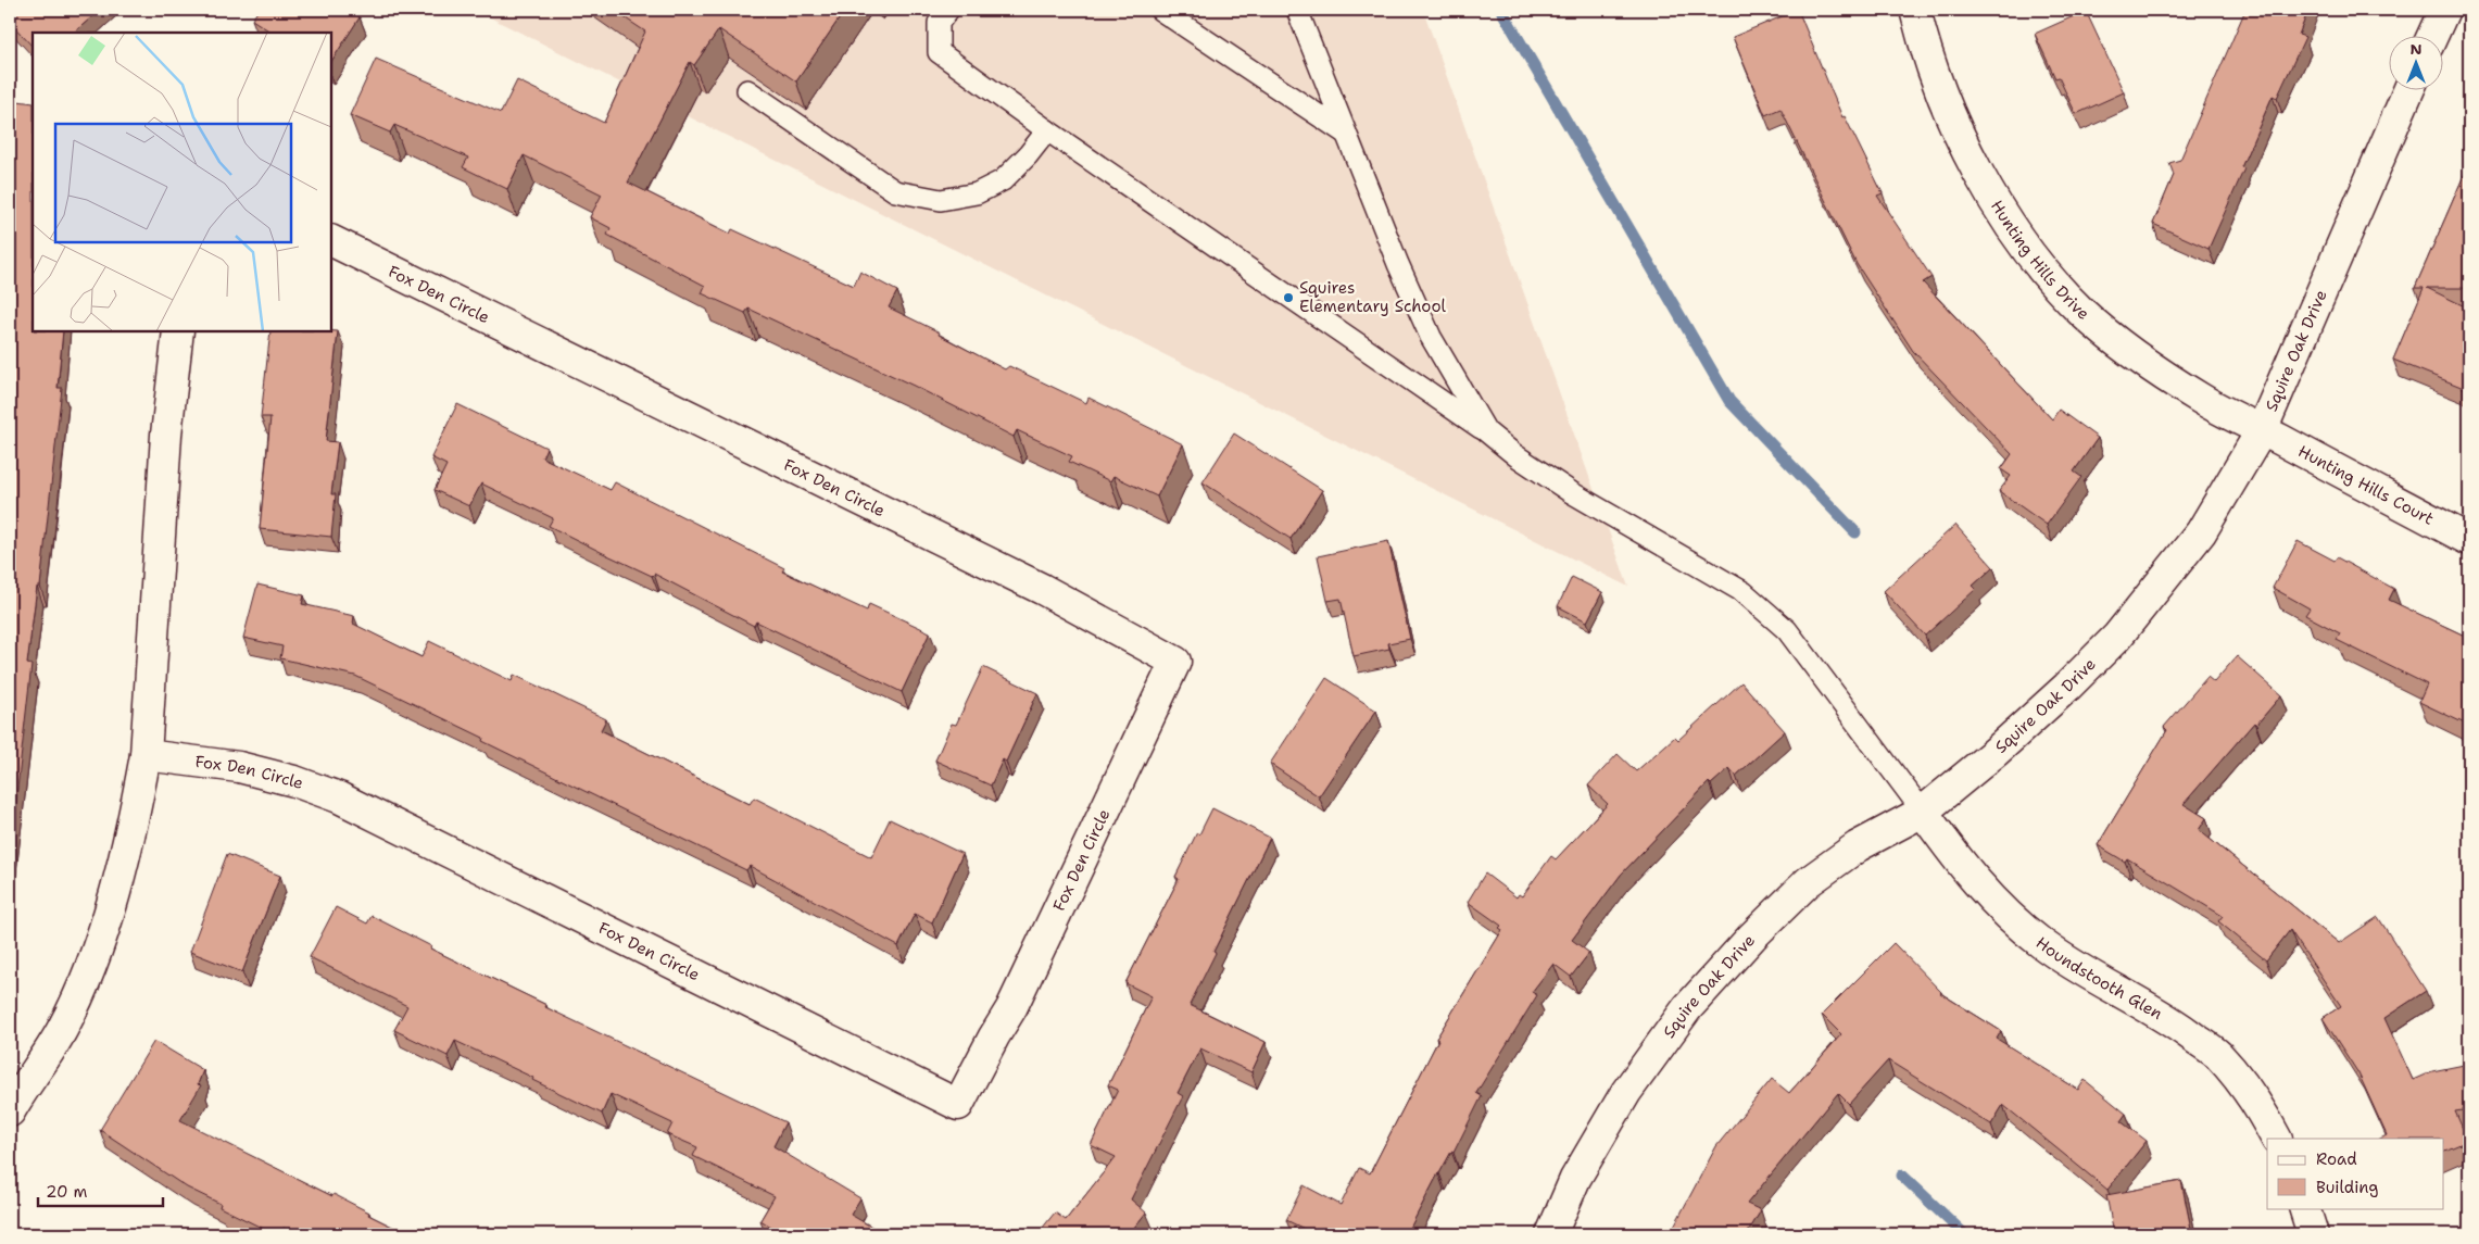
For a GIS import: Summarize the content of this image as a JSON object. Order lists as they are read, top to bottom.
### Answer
{
  "streets": {
    "street": [
      "Hunting Hills Drive",
      "Fox Den Circle",
      "Squire Oak Drive",
      "Hunting Hills Court",
      "Houndstooth Glen"
    ]
  },
  "crossings": [
    ["Hunting Hills Drive", "Squire Oak Drive"],
    ["Hunting Hills Drive", "Hunting Hills Court"],
    ["Squire Oak Drive", "Hunting Hills Court"],
    ["Squire Oak Drive", "Houndstooth Glen"]
  ],
  "places": ["Squires Elementary School"],
  "legend": ["Road", "Building"],
  "scale_bar": "20 m",
  "north": "top"
}
